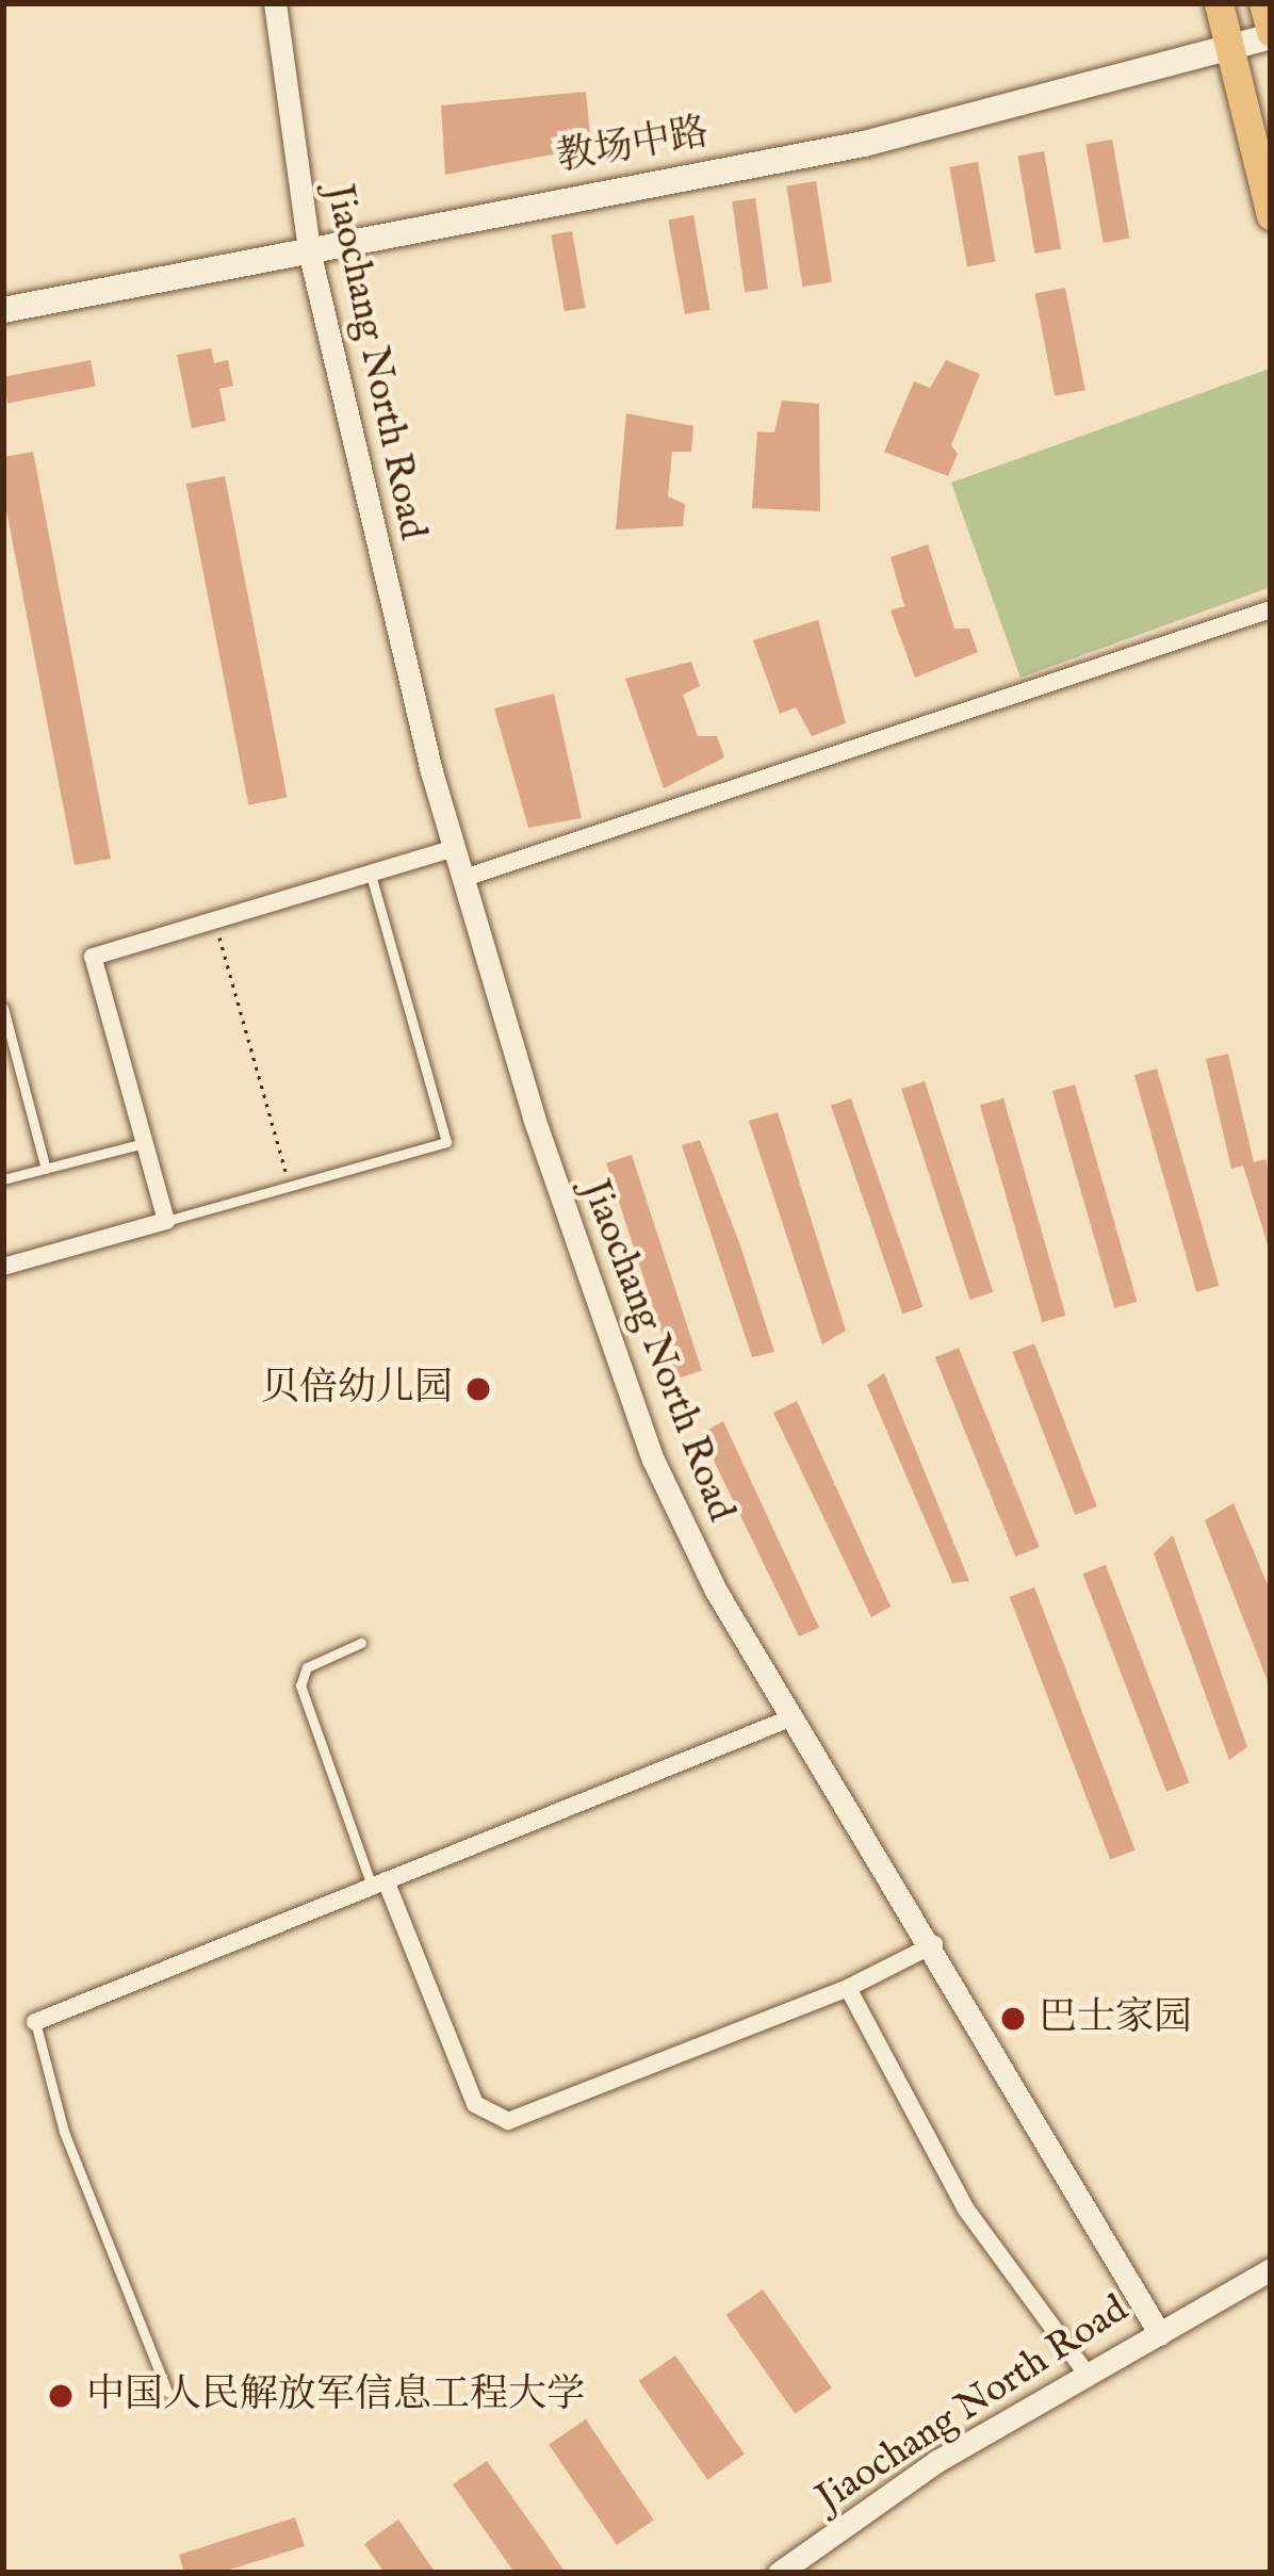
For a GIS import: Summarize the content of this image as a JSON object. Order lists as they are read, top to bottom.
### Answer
{
  "streets": {
    "main road": ["教场中路"],
    "street": ["Jiaochang North Road"]
  },
  "crossings": [
    ["教场中路", "Jiaochang North Road"]
  ],
  "places": ["贝倍幼儿园", "巴士家园", "中国人民解放军信息工程大学"]
}
